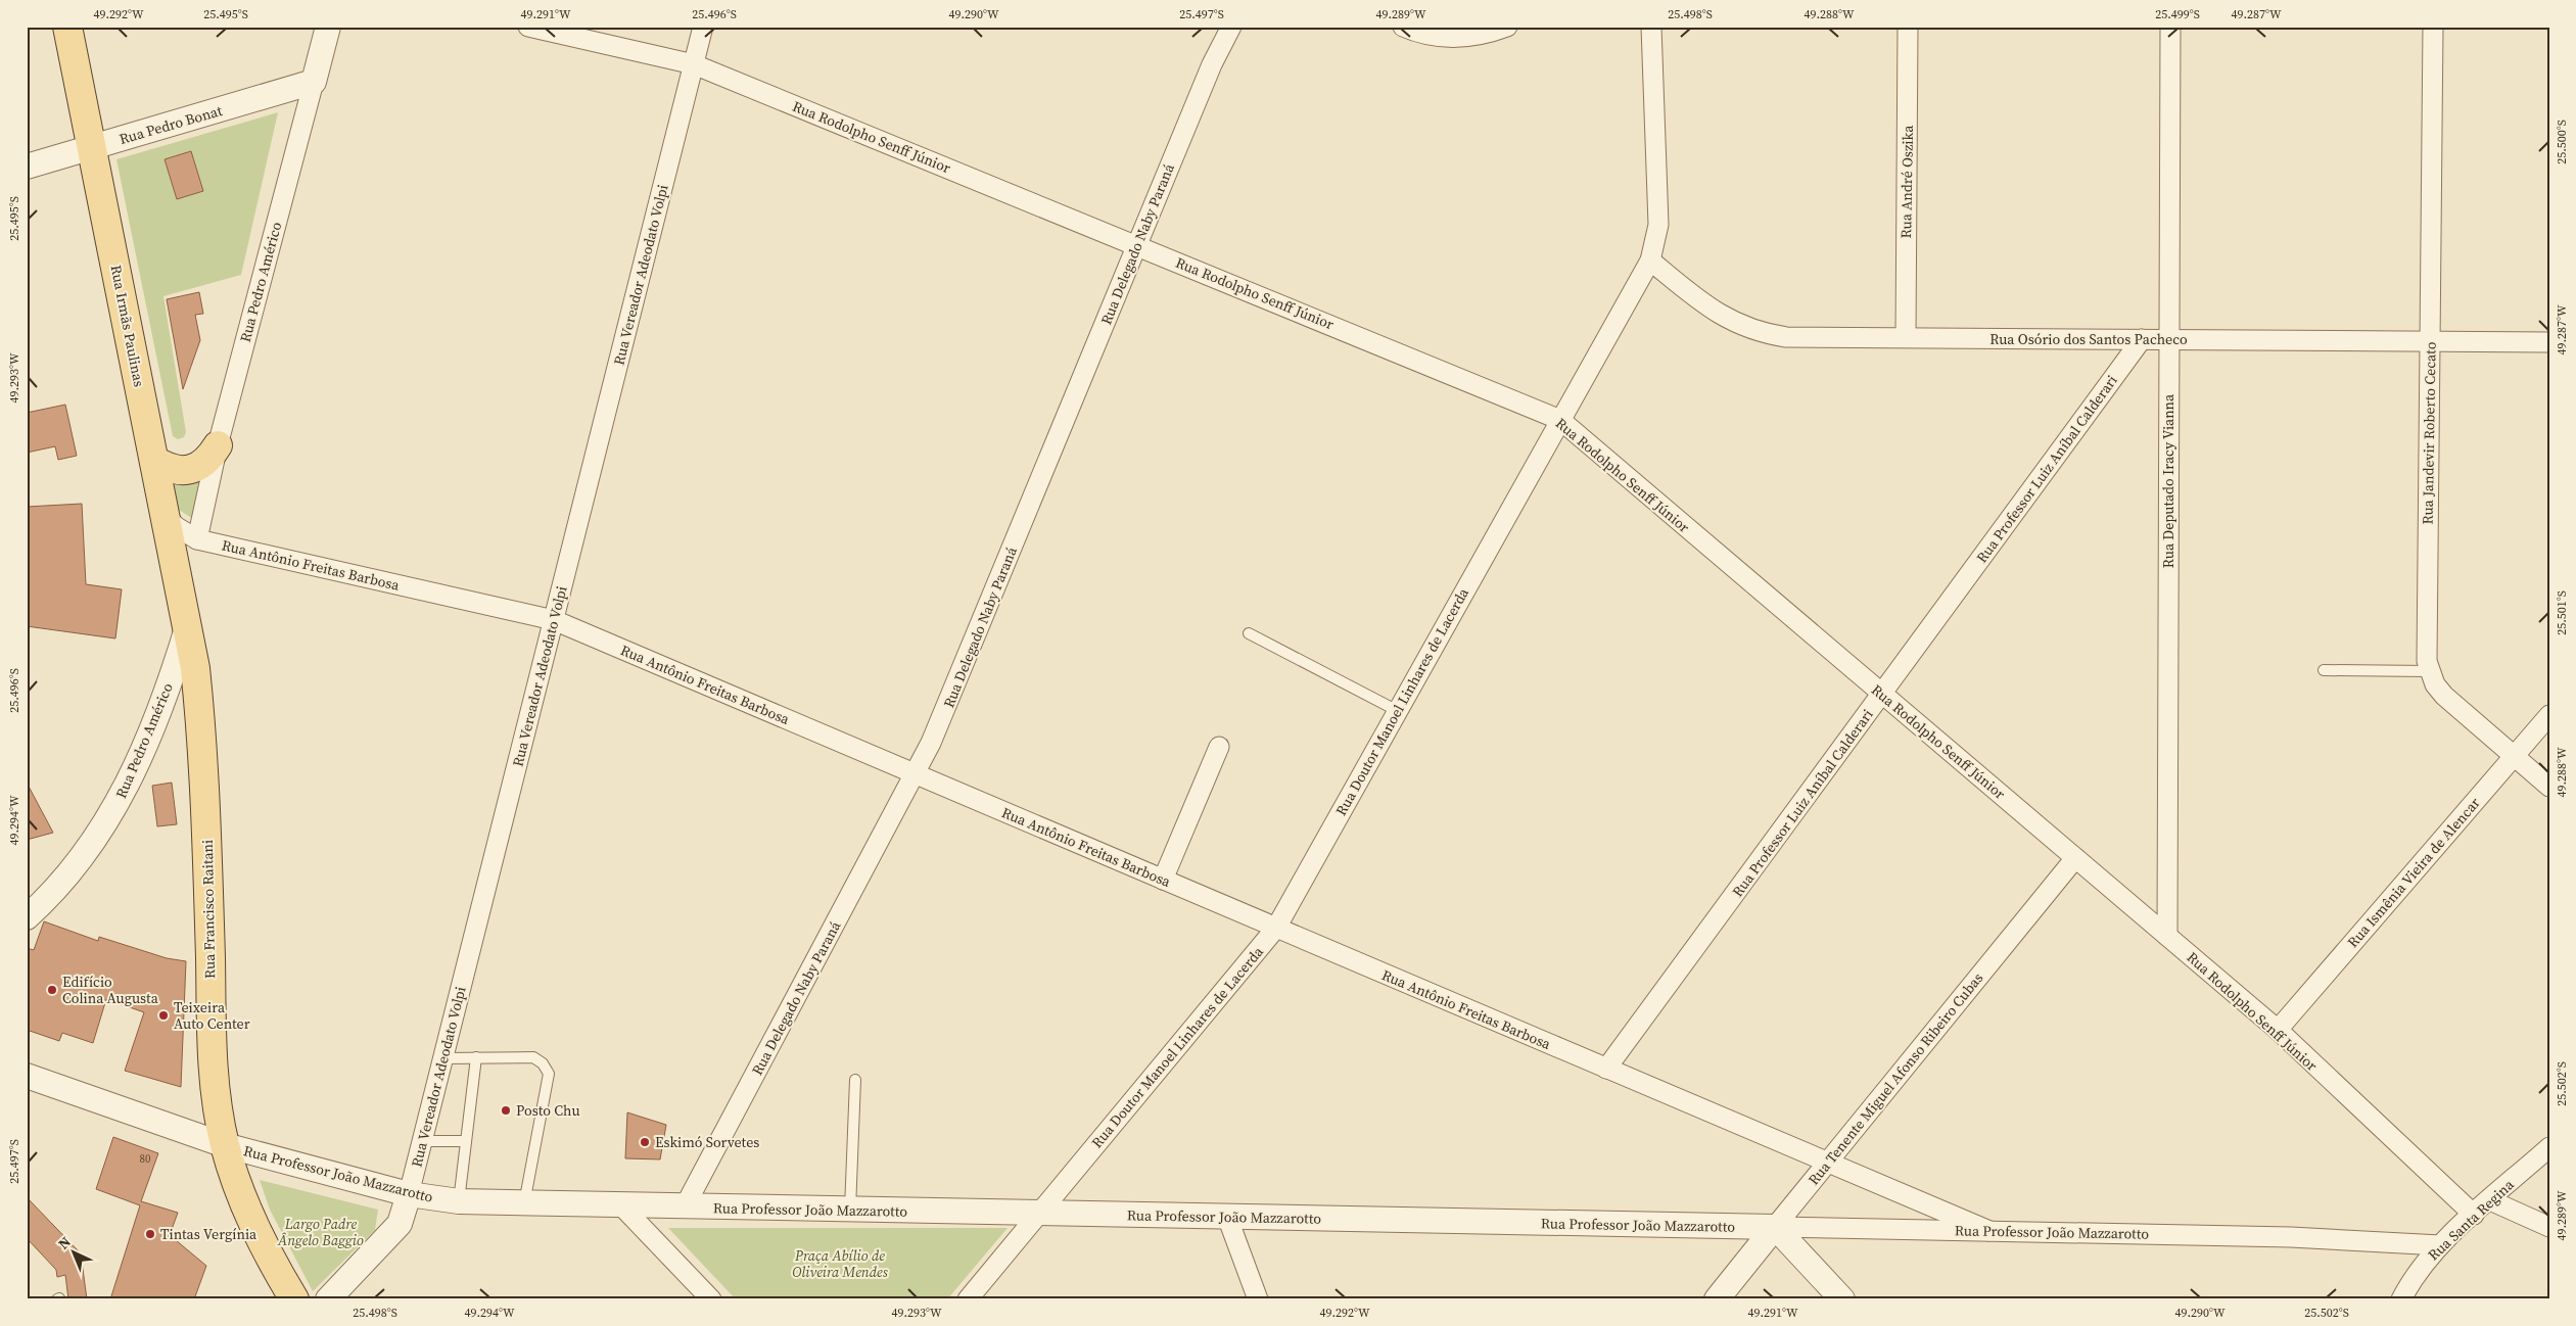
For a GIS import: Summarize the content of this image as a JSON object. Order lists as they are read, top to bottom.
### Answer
{
  "streets": {
    "main road": ["Rua Irmãs Paulinas", "Rua Francisco Raitani"],
    "street": [
      "Rua Pedro Bonat",
      "Rua Rodolpho Senff Júnior",
      "Rua André Oszika",
      "Rua Delegado Naby Paraná",
      "Rua Vereador Adeodato Volpi",
      "Rua Pedro Américo",
      "Rua Osório dos Santos Pacheco",
      "Rua Jandevir Roberto Cecato",
      "Rua Professor Luiz Aníbal Calderari",
      "Rua Deputado Iracy Vianna",
      "Rua Antônio Freitas Barbosa",
      "Rua Doutor Manoel Linhares de Lacerda",
      "Rua Ismênia Vieira de Alencar",
      "Rua Tenente Miguel Afonso Ribeiro Cubas",
      "Rua Professor João Mazzarotto",
      "Rua Santa Regina"
    ]
  },
  "crossings": [
    ["Rua Pedro Bonat", "Rua Pedro Américo"],
    ["Rua Pedro Bonat", "Rua Irmãs Paulinas"],
    ["Rua Rodolpho Senff Júnior", "Rua Delegado Naby Paraná"],
    ["Rua Rodolpho Senff Júnior", "Rua Vereador Adeodato Volpi"],
    ["Rua Rodolpho Senff Júnior", "Rua Professor Luiz Aníbal Calderari"],
    ["Rua Rodolpho Senff Júnior", "Rua Deputado Iracy Vianna"],
    ["Rua Rodolpho Senff Júnior", "Rua Doutor Manoel Linhares de Lacerda"],
    ["Rua Rodolpho Senff Júnior", "Rua Ismênia Vieira de Alencar"],
    ["Rua Rodolpho Senff Júnior", "Rua Tenente Miguel Afonso Ribeiro Cubas"],
    ["Rua Rodolpho Senff Júnior", "Rua Santa Regina"],
    ["Rua André Oszika", "Rua Osório dos Santos Pacheco"],
    ["Rua Delegado Naby Paraná", "Rua Antônio Freitas Barbosa"],
    ["Rua Delegado Naby Paraná", "Rua Professor João Mazzarotto"],
    ["Rua Vereador Adeodato Volpi", "Rua Antônio Freitas Barbosa"],
    ["Rua Vereador Adeodato Volpi", "Rua Professor João Mazzarotto"],
    ["Rua Pedro Américo", "Rua Irmãs Paulinas"],
    ["Rua Pedro Américo", "Rua Antônio Freitas Barbosa"],
    ["Rua Pedro Américo", "Rua Francisco Raitani"],
    ["Rua Irmãs Paulinas", "Rua Antônio Freitas Barbosa"],
    ["Rua Irmãs Paulinas", "Rua Francisco Raitani"],
    ["Rua Osório dos Santos Pacheco", "Rua Jandevir Roberto Cecato"],
    ["Rua Osório dos Santos Pacheco", "Rua Professor Luiz Aníbal Calderari"],
    ["Rua Osório dos Santos Pacheco", "Rua Deputado Iracy Vianna"],
    ["Rua Osório dos Santos Pacheco", "Rua Doutor Manoel Linhares de Lacerda"],
    ["Rua Jandevir Roberto Cecato", "Rua Ismênia Vieira de Alencar"],
    ["Rua Professor Luiz Aníbal Calderari", "Rua Antônio Freitas Barbosa"],
    ["Rua Antônio Freitas Barbosa", "Rua Doutor Manoel Linhares de Lacerda"],
    ["Rua Antônio Freitas Barbosa", "Rua Tenente Miguel Afonso Ribeiro Cubas"],
    ["Rua Antônio Freitas Barbosa", "Rua Professor João Mazzarotto"],
    ["Rua Doutor Manoel Linhares de Lacerda", "Rua Professor João Mazzarotto"],
    ["Rua Francisco Raitani", "Rua Professor João Mazzarotto"],
    ["Rua Tenente Miguel Afonso Ribeiro Cubas", "Rua Professor João Mazzarotto"],
    ["Rua Professor João Mazzarotto", "Rua Santa Regina"]
  ],
  "parks": ["Largo Padre Ângelo Baggio", "Praça Abílio de Oliveira Mendes"],
  "places": [
    "Edifício Colina Augusta",
    "Teixeira Auto Center",
    "Posto Chu",
    "Eskimó Sorvetes",
    "Tintas Vergínia"
  ],
  "house_numbers": ["80"],
  "north": "top left",
  "coordinates": [
    "49.292°W",
    "25.495°S",
    "49.291°W",
    "25.496°S",
    "49.290°W",
    "25.497°S",
    "49.289°W",
    "25.498°S",
    "49.288°W",
    "25.499°S",
    "49.287°W",
    "25.500°S",
    "49.293°W",
    "25.501°S",
    "49.294°W",
    "25.502°S"
  ]
}
